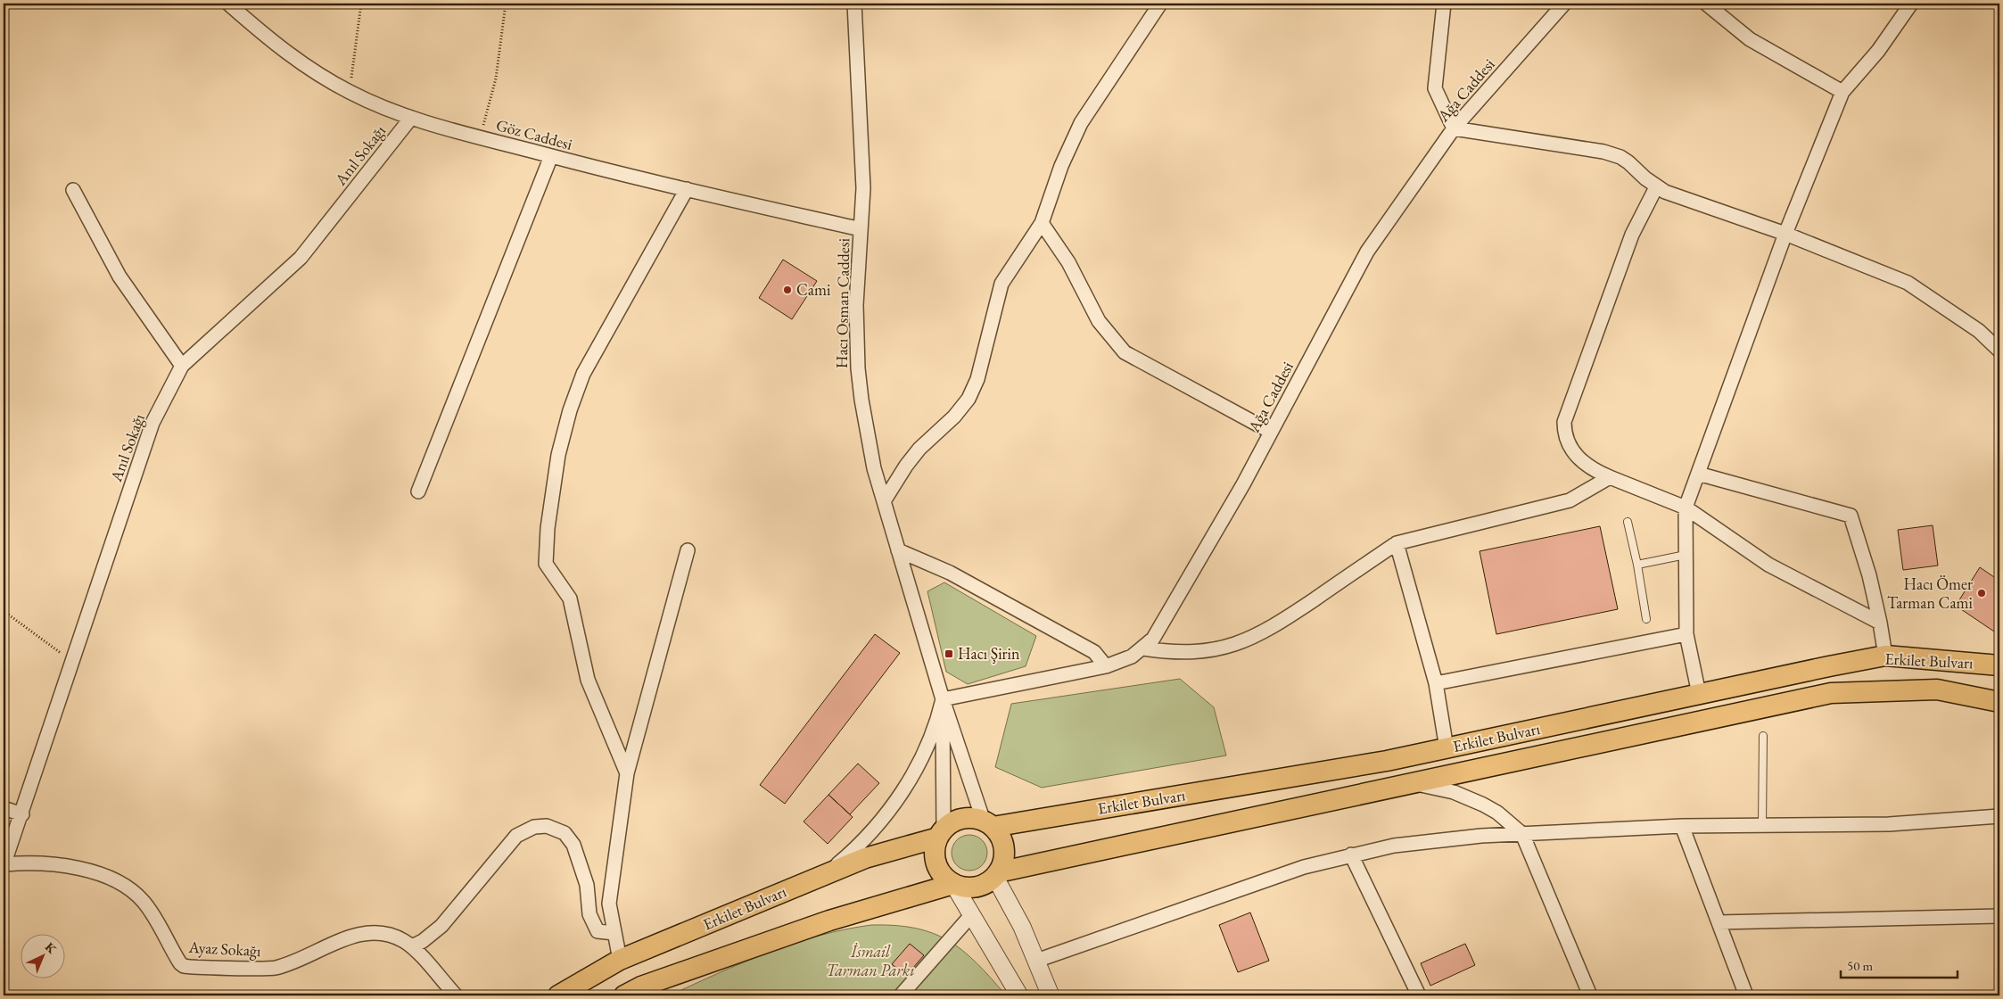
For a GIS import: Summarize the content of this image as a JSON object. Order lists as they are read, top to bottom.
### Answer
{
  "streets": {
    "main road": ["Erkilet Bulvarı"],
    "street": [
      "Ağa Caddesi",
      "Göz Caddesi",
      "Anıl Sokağı",
      "Hacı Osman Caddesi",
      "Ayaz Sokağı"
    ]
  },
  "crossings": [
    ["Ağa Caddesi", "Hacı Osman Caddesi"],
    ["Göz Caddesi", "Anıl Sokağı"],
    ["Göz Caddesi", "Hacı Osman Caddesi"],
    ["Anıl Sokağı", "Ayaz Sokağı"]
  ],
  "parks": ["İsmail Tarman Parkı"],
  "places": {
    "other": ["Cami", "Hacı Ömer Tarman Cami"],
    "transit": ["Hacı Şirin"]
  },
  "scale_bar": "50 m",
  "north": "top right"
}
